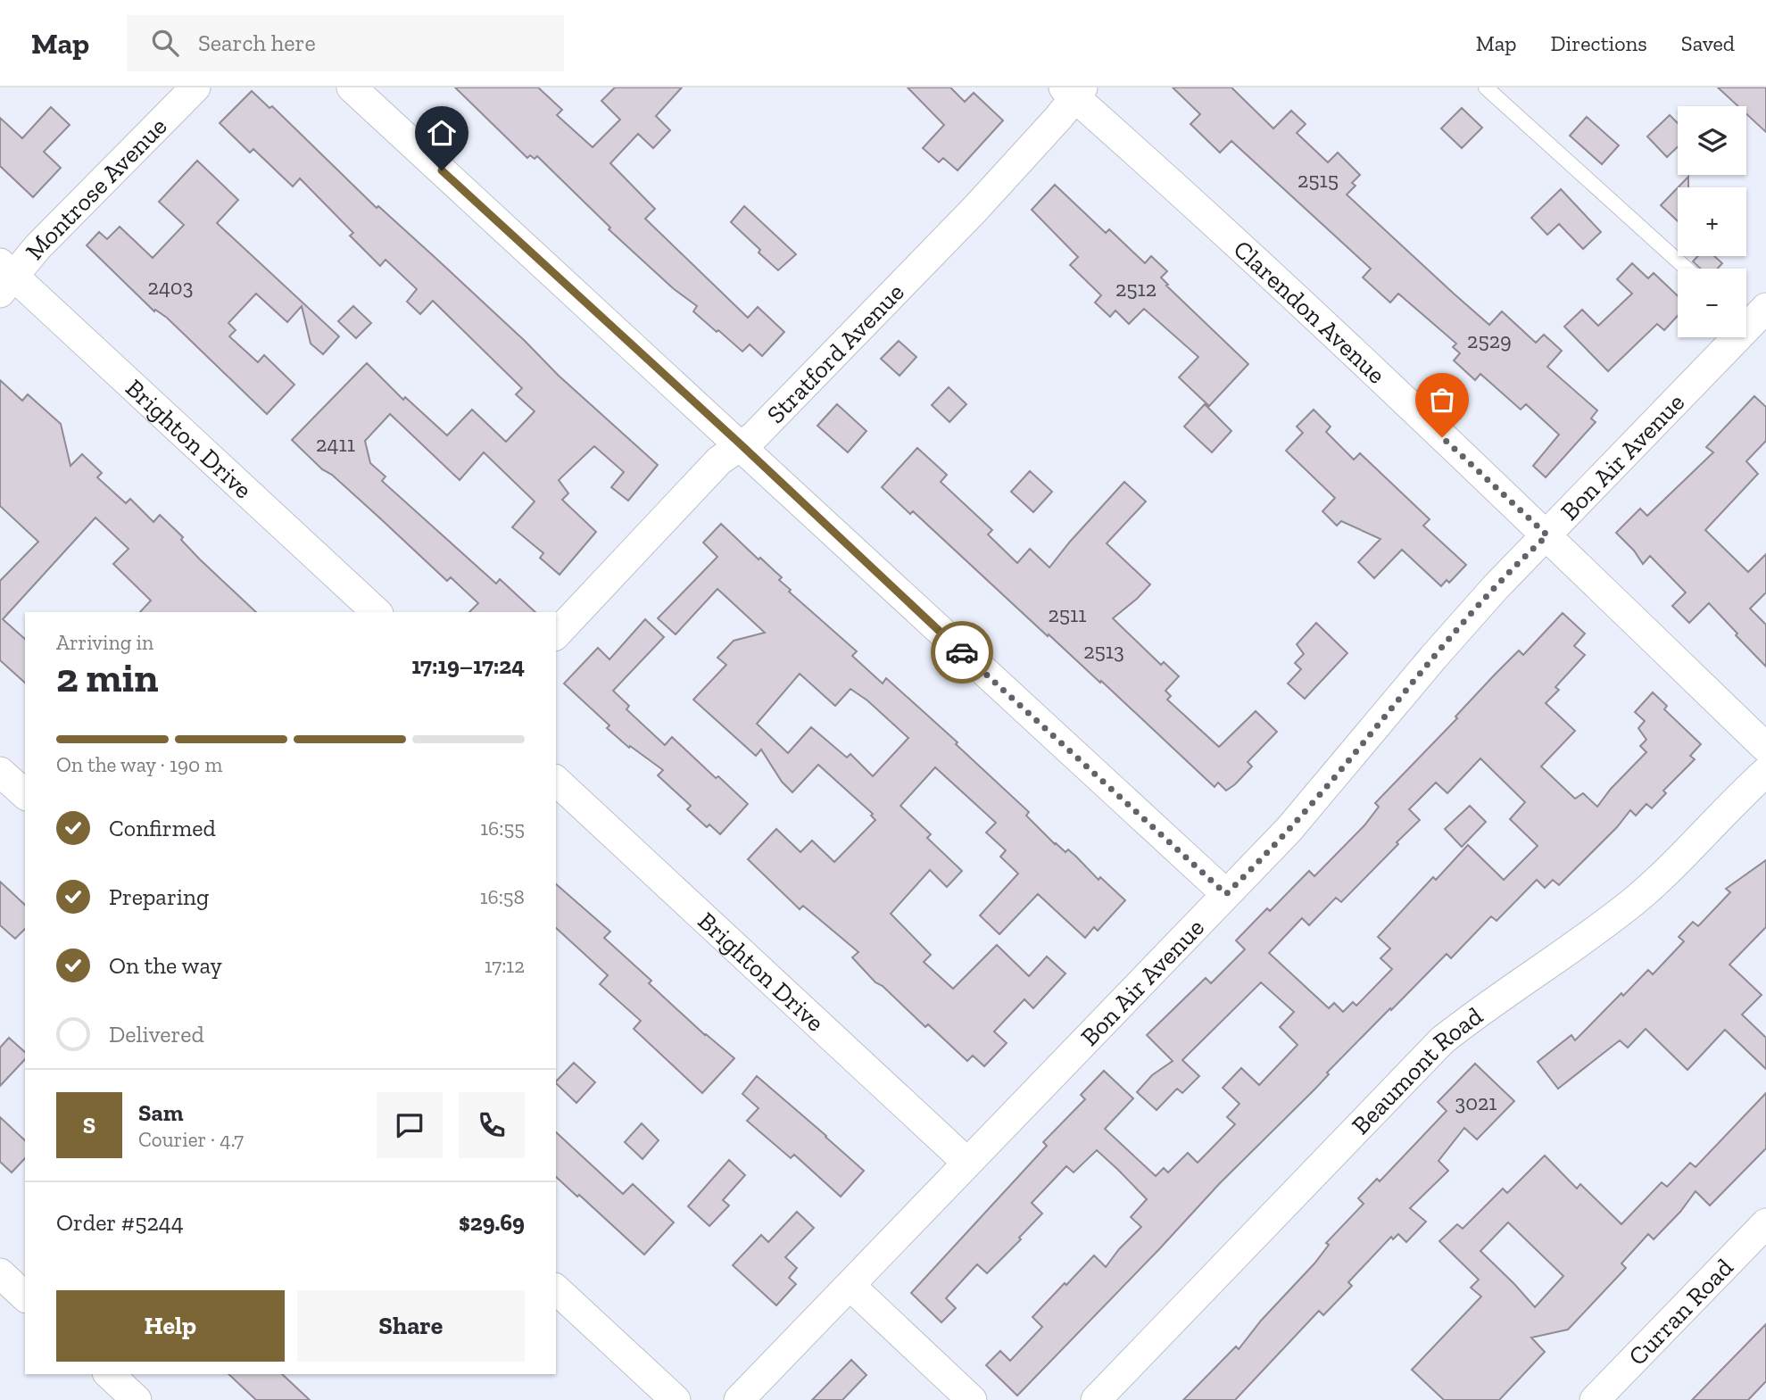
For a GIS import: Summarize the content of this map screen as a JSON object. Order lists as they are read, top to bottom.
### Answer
{
  "streets": {
    "street": [
      "Montrose Avenue",
      "Clarendon Avenue",
      "Stratford Avenue",
      "Brighton Drive",
      "Bon Air Avenue",
      "Beaumont Road",
      "Curran Road"
    ]
  },
  "crossings": [
    ["Montrose Avenue", "Brighton Drive"],
    ["Clarendon Avenue", "Stratford Avenue"],
    ["Clarendon Avenue", "Bon Air Avenue"],
    ["Brighton Drive", "Bon Air Avenue"]
  ],
  "house_numbers": [
    "2515",
    "2403",
    "2512",
    "2529",
    "2411",
    "2511",
    "2513",
    "3021"
  ],
  "page": {
    "header": "Map",
    "search": "Search here",
    "nav": ["Map", "Directions", "Saved"],
    "map_buttons": ["+", "−"],
    "heading": ["2 min", "Arriving in", "17:19–17:24"],
    "panel": [
      "Sam",
      "Courier · 4.7",
      "Order #5244",
      "$29.69"
    ],
    "bar": "On the way · 190 m",
    "list": [
      ["Confirmed", "16:55"],
      ["Preparing", "16:58"],
      ["On the way", "17:12"],
      "Delivered"
    ],
    "round": "S",
    "buttons": ["Help", "Share"]
  }
}
